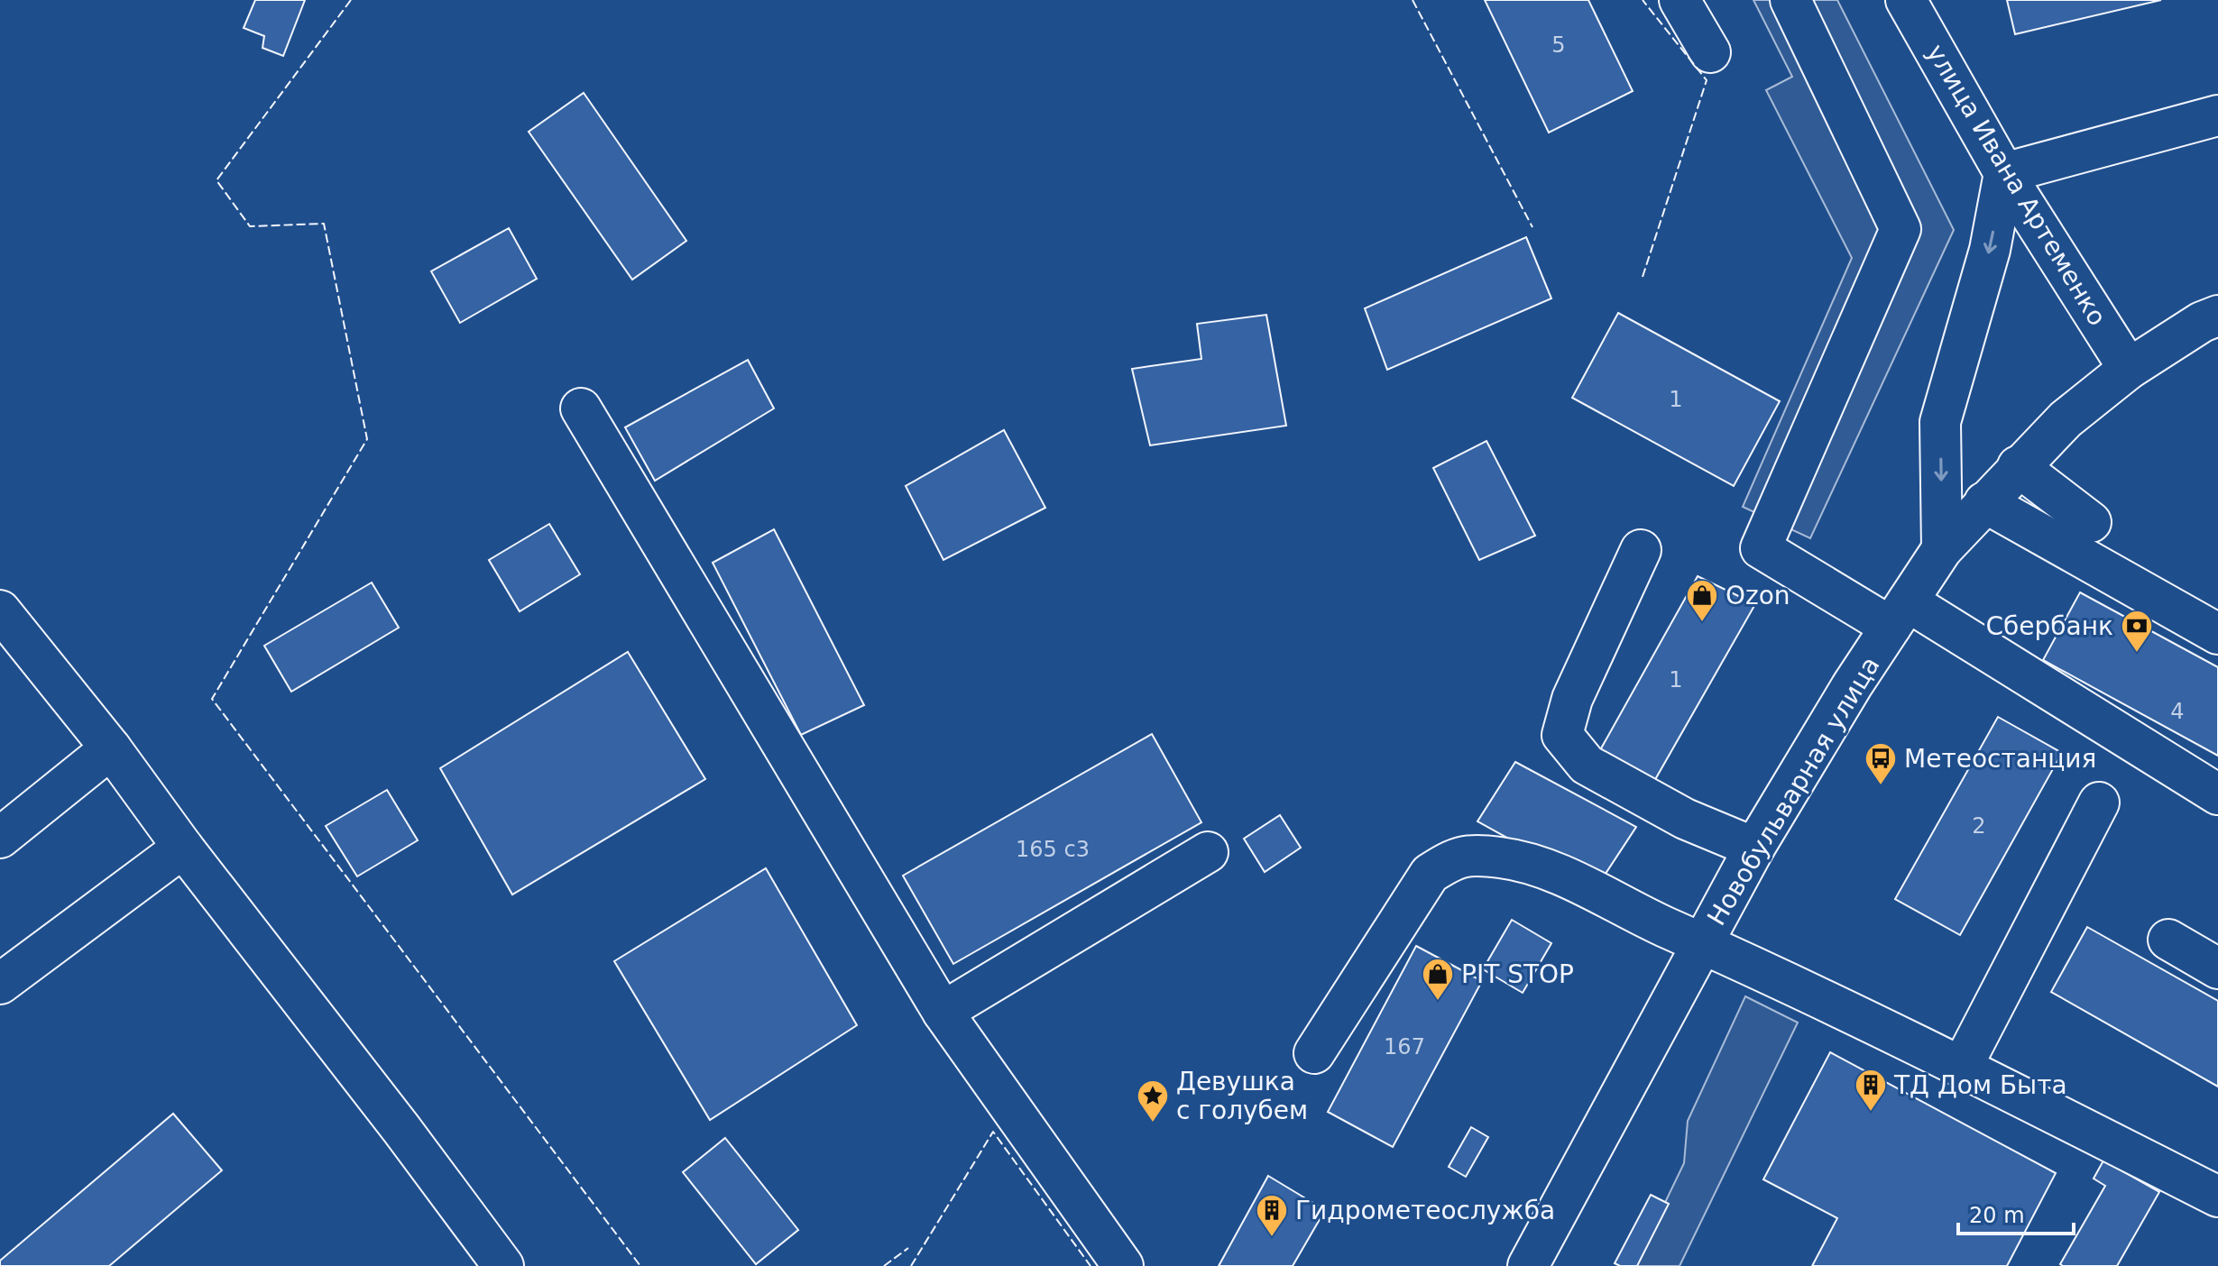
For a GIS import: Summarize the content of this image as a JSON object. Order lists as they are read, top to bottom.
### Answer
{
  "streets": {
    "main road": ["улица Ивана Артеменко", "Новобульварная улица"]
  },
  "crossings": [
    ["улица Ивана Артеменко", "Новобульварная улица"]
  ],
  "places": {
    "shop": ["Ozon", "PIT STOP"],
    "bank": ["Сбербанк"],
    "bus stop": ["Метеостанция"],
    "building": ["ТД Дом Быта", "Гидрометеослужба"],
    "place": ["Девушка с голубем"]
  },
  "house_numbers": [
    "5",
    "1",
    "1",
    "4",
    "2",
    "165 с3",
    "167"
  ],
  "scale_bar": "20 m"
}
